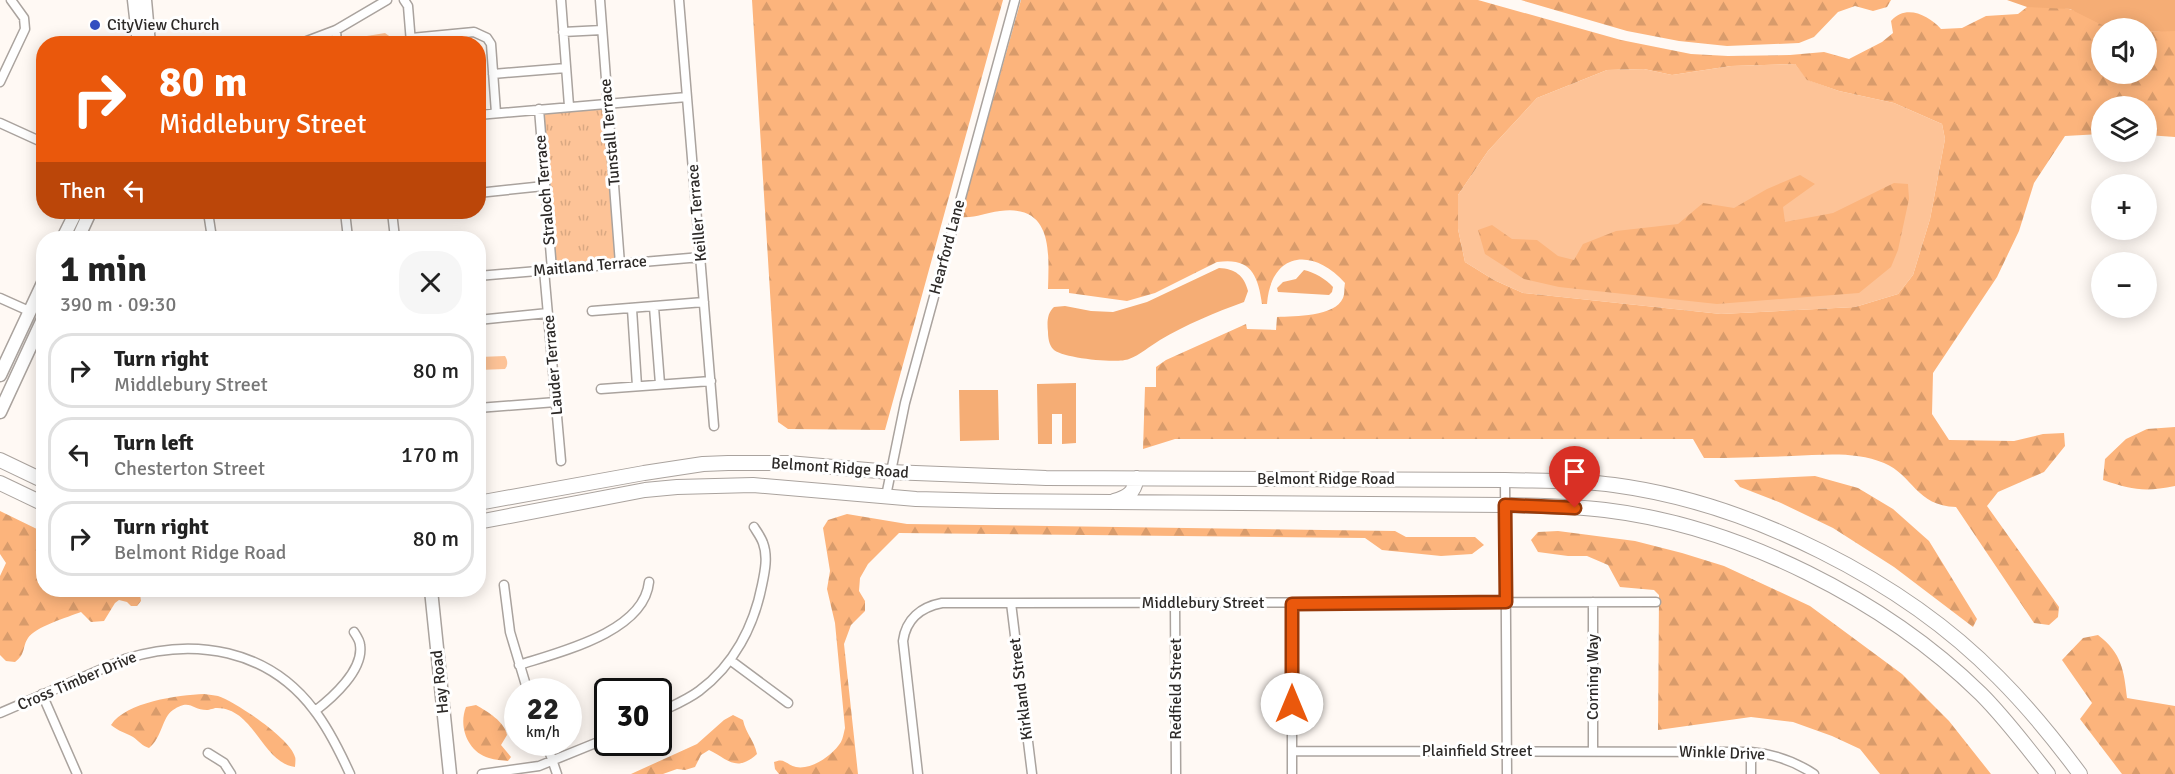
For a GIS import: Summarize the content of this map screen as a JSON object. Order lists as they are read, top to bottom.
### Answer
{
  "streets": {
    "main road": ["Belmont Ridge Road", "Hay Road"],
    "street": [
      "Tunstall Terrace",
      "Straloch Terrace",
      "Keiller Terrace",
      "Hearford Lane",
      "Maitland Terrace",
      "Lauder Terrace",
      "Middlebury Street",
      "Corning Way",
      "Cross Timber Drive",
      "Kirkland Street",
      "Redfield Street",
      "Plainfield Street",
      "Winkle Drive"
    ]
  },
  "crossings": [
    ["Tunstall Terrace", "Maitland Terrace"],
    ["Straloch Terrace", "Maitland Terrace"],
    ["Straloch Terrace", "Lauder Terrace"],
    ["Keiller Terrace", "Maitland Terrace"],
    ["Hearford Lane", "Belmont Ridge Road"],
    ["Maitland Terrace", "Lauder Terrace"],
    ["Middlebury Street", "Corning Way"],
    ["Middlebury Street", "Kirkland Street"],
    ["Middlebury Street", "Redfield Street"],
    ["Corning Way", "Plainfield Street"],
    ["Plainfield Street", "Winkle Drive"]
  ],
  "places": ["CityView Church"],
  "page": {
    "map_buttons": ["+", "−"],
    "turn": ["80 m", "Middlebury Street"],
    "then": "Then",
    "heading": ["1 min", "390 m · 09:30"],
    "list": [
      {
        "name": "Turn right",
        "note": "Middlebury Street",
        "value": "80 m"
      },
      {
        "name": "Turn left",
        "note": "Chesterton Street",
        "value": "170 m"
      },
      {
        "name": "Turn right",
        "note": "Belmont Ridge Road",
        "value": "80 m"
      }
    ],
    "speed": "22 km/h",
    "limit": "30"
  }
}
